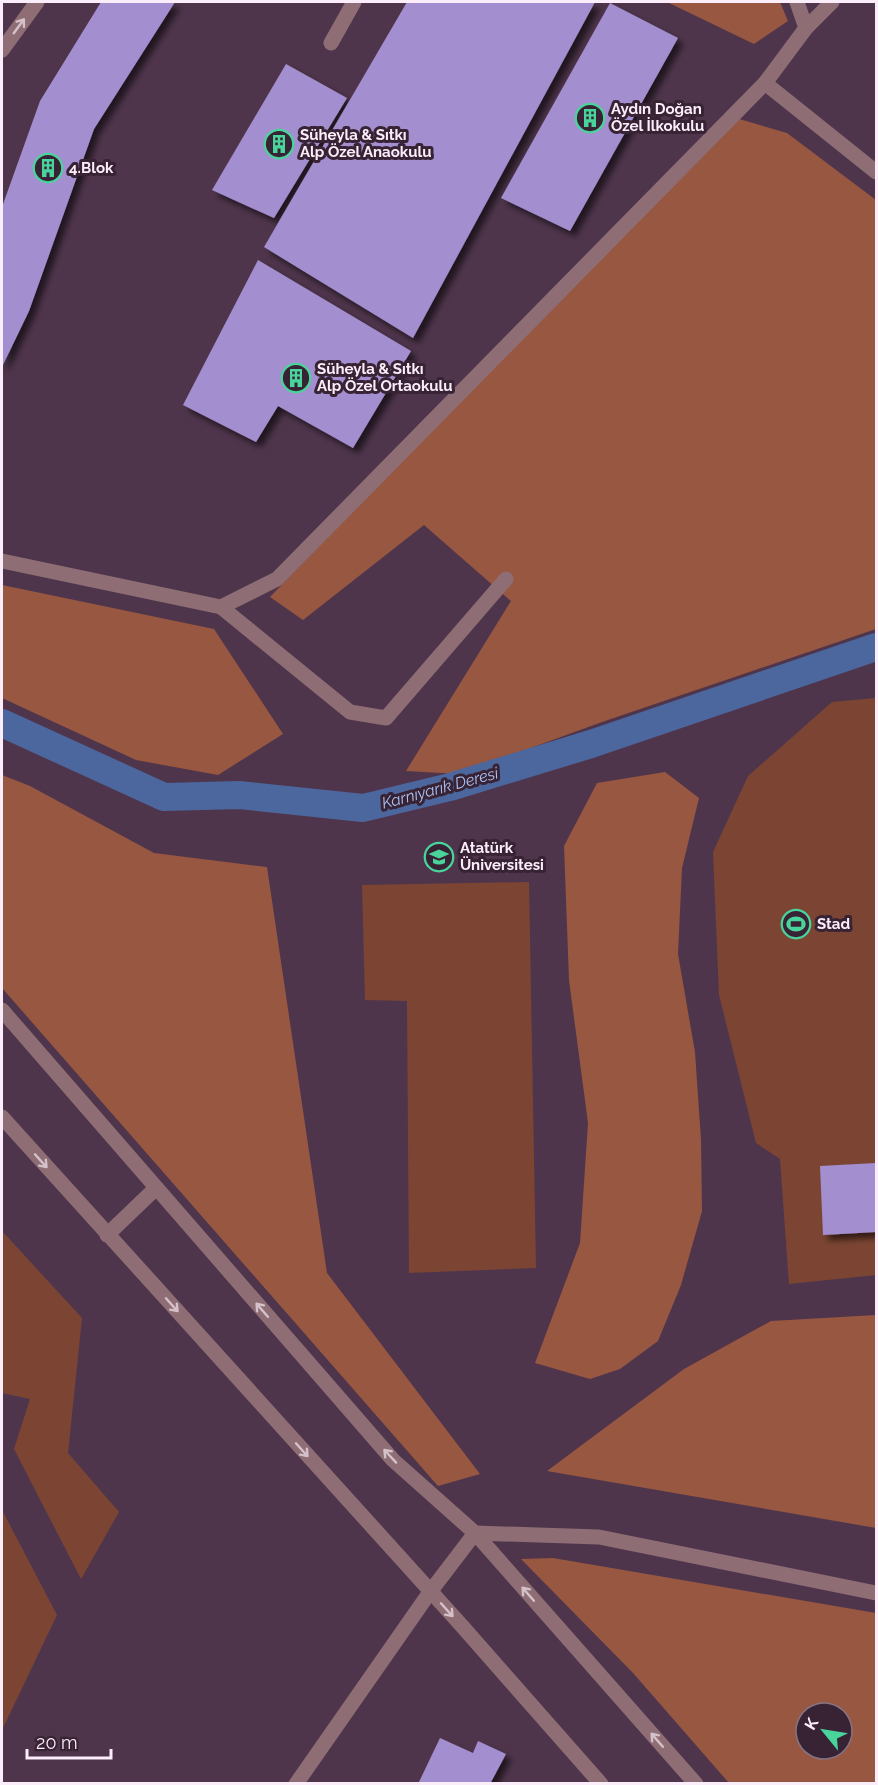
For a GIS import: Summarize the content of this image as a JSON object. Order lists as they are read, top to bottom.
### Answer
{
  "water": ["Karnıyarık Deresi"],
  "places": {
    "building": [
      "Aydın Doğan Özel İlkokulu",
      "Süheyla & Sıtkı Alp Özel Anaokulu",
      "4.Blok",
      "Süheyla & Sıtkı Alp Özel Ortaokulu"
    ],
    "school or university": ["Atatürk Üniversitesi"],
    "sports": ["Stad"]
  },
  "scale_bar": "20 m",
  "north": "top left"
}
